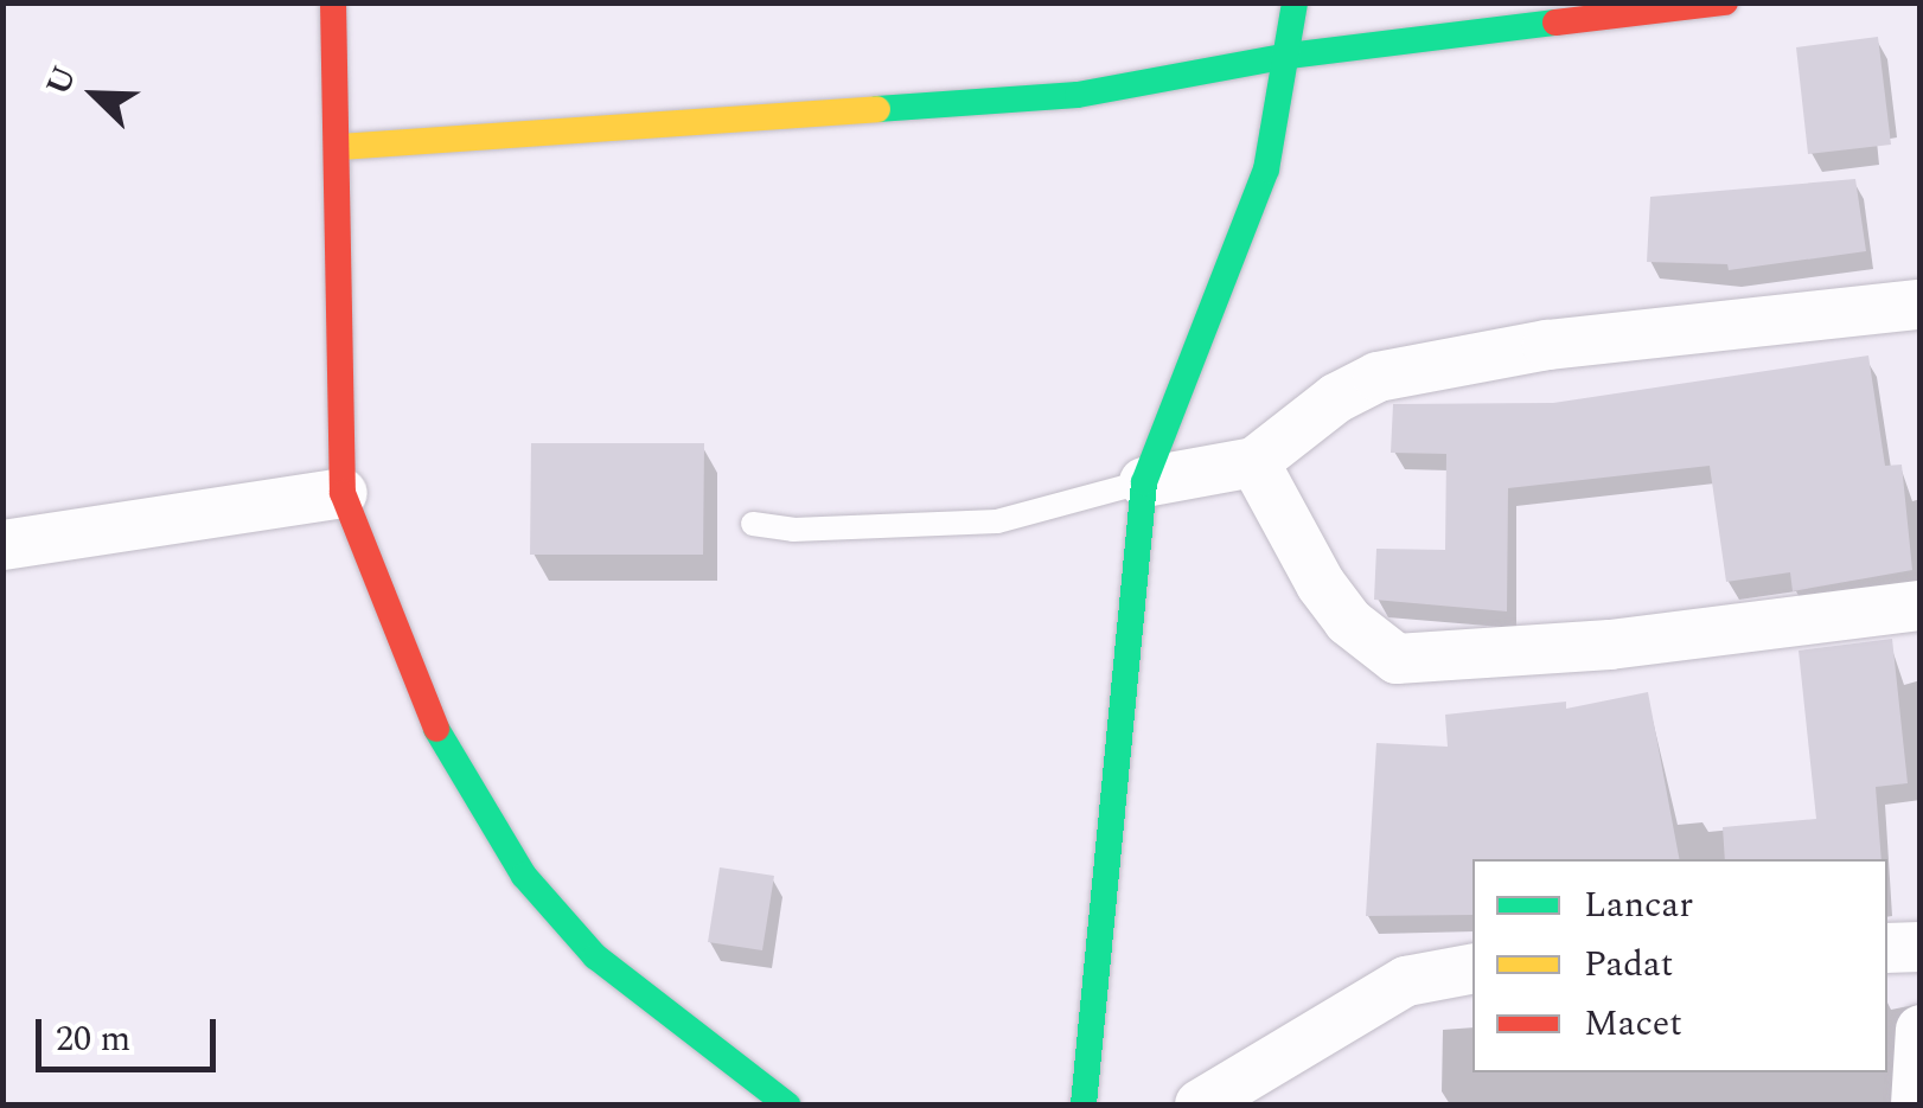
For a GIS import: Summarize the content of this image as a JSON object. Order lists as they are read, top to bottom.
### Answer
{
  "legend": ["Lancar", "Padat", "Macet"],
  "scale_bar": "20 m",
  "north": "top left"
}
